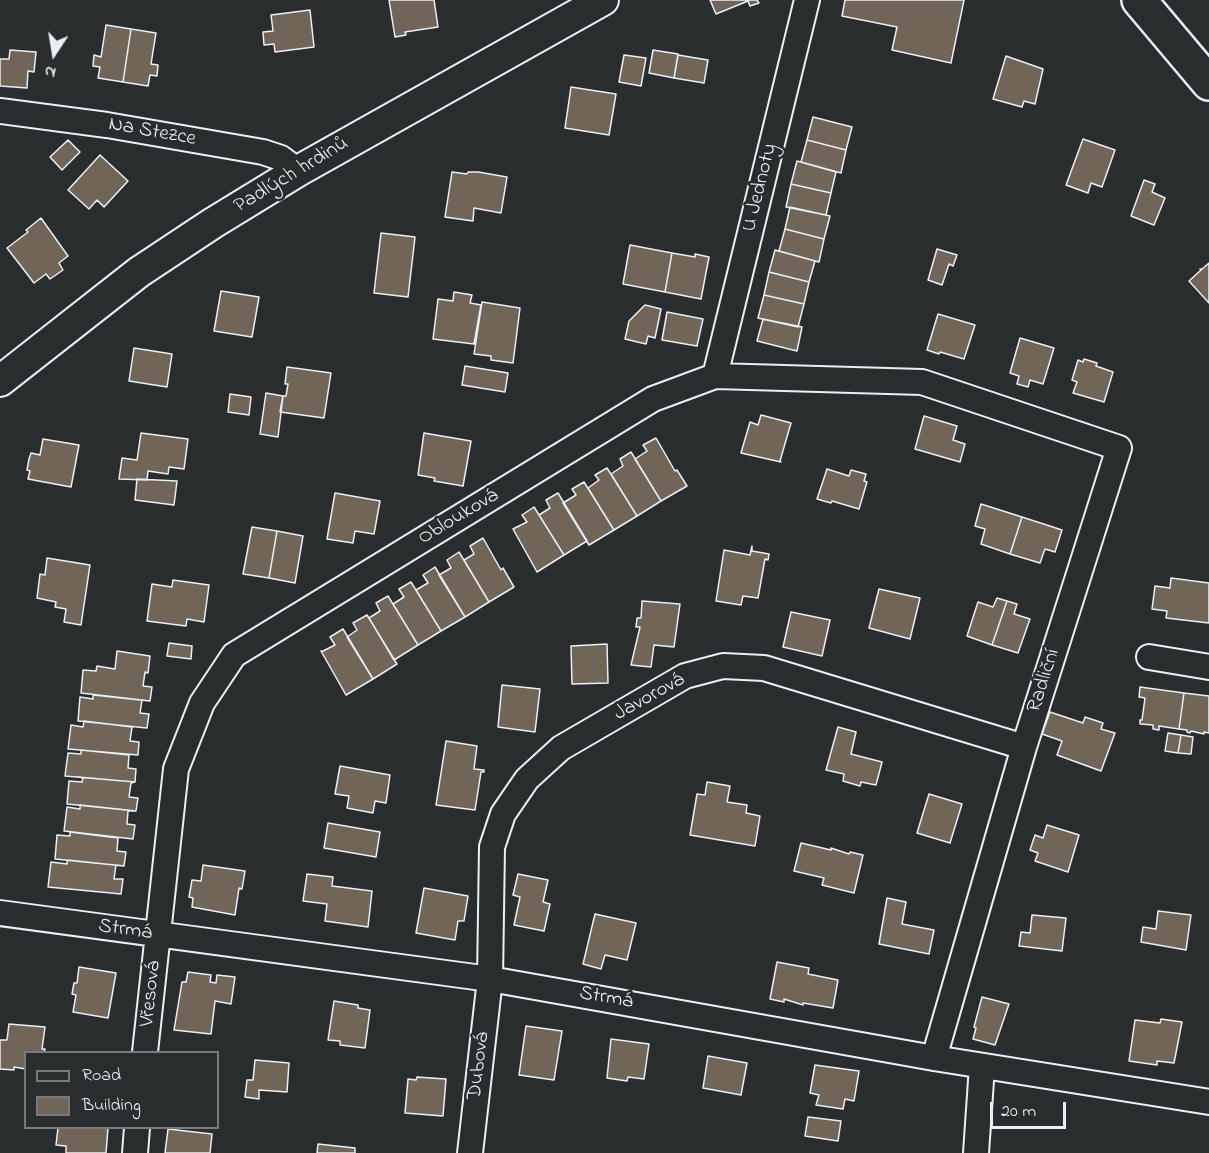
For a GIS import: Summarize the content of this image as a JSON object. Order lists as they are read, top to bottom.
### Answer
{
  "streets": {
    "street": [
      "Na Stezce",
      "Padlých hrdinů",
      "U Jednoty",
      "Oblouková",
      "Radliční",
      "Javorová",
      "Strmá",
      "Vřesová",
      "Dubová"
    ]
  },
  "crossings": [
    ["Na Stezce", "Padlých hrdinů"],
    ["U Jednoty", "Oblouková"],
    ["Oblouková", "Radliční"],
    ["Oblouková", "Strmá"],
    ["Oblouková", "Vřesová"],
    ["Radliční", "Javorová"],
    ["Radliční", "Strmá"],
    ["Javorová", "Strmá"],
    ["Javorová", "Dubová"],
    ["Strmá", "Vřesová"],
    ["Strmá", "Dubová"]
  ],
  "legend": ["Road", "Building"],
  "scale_bar": "20 m",
  "north": "bottom"
}
